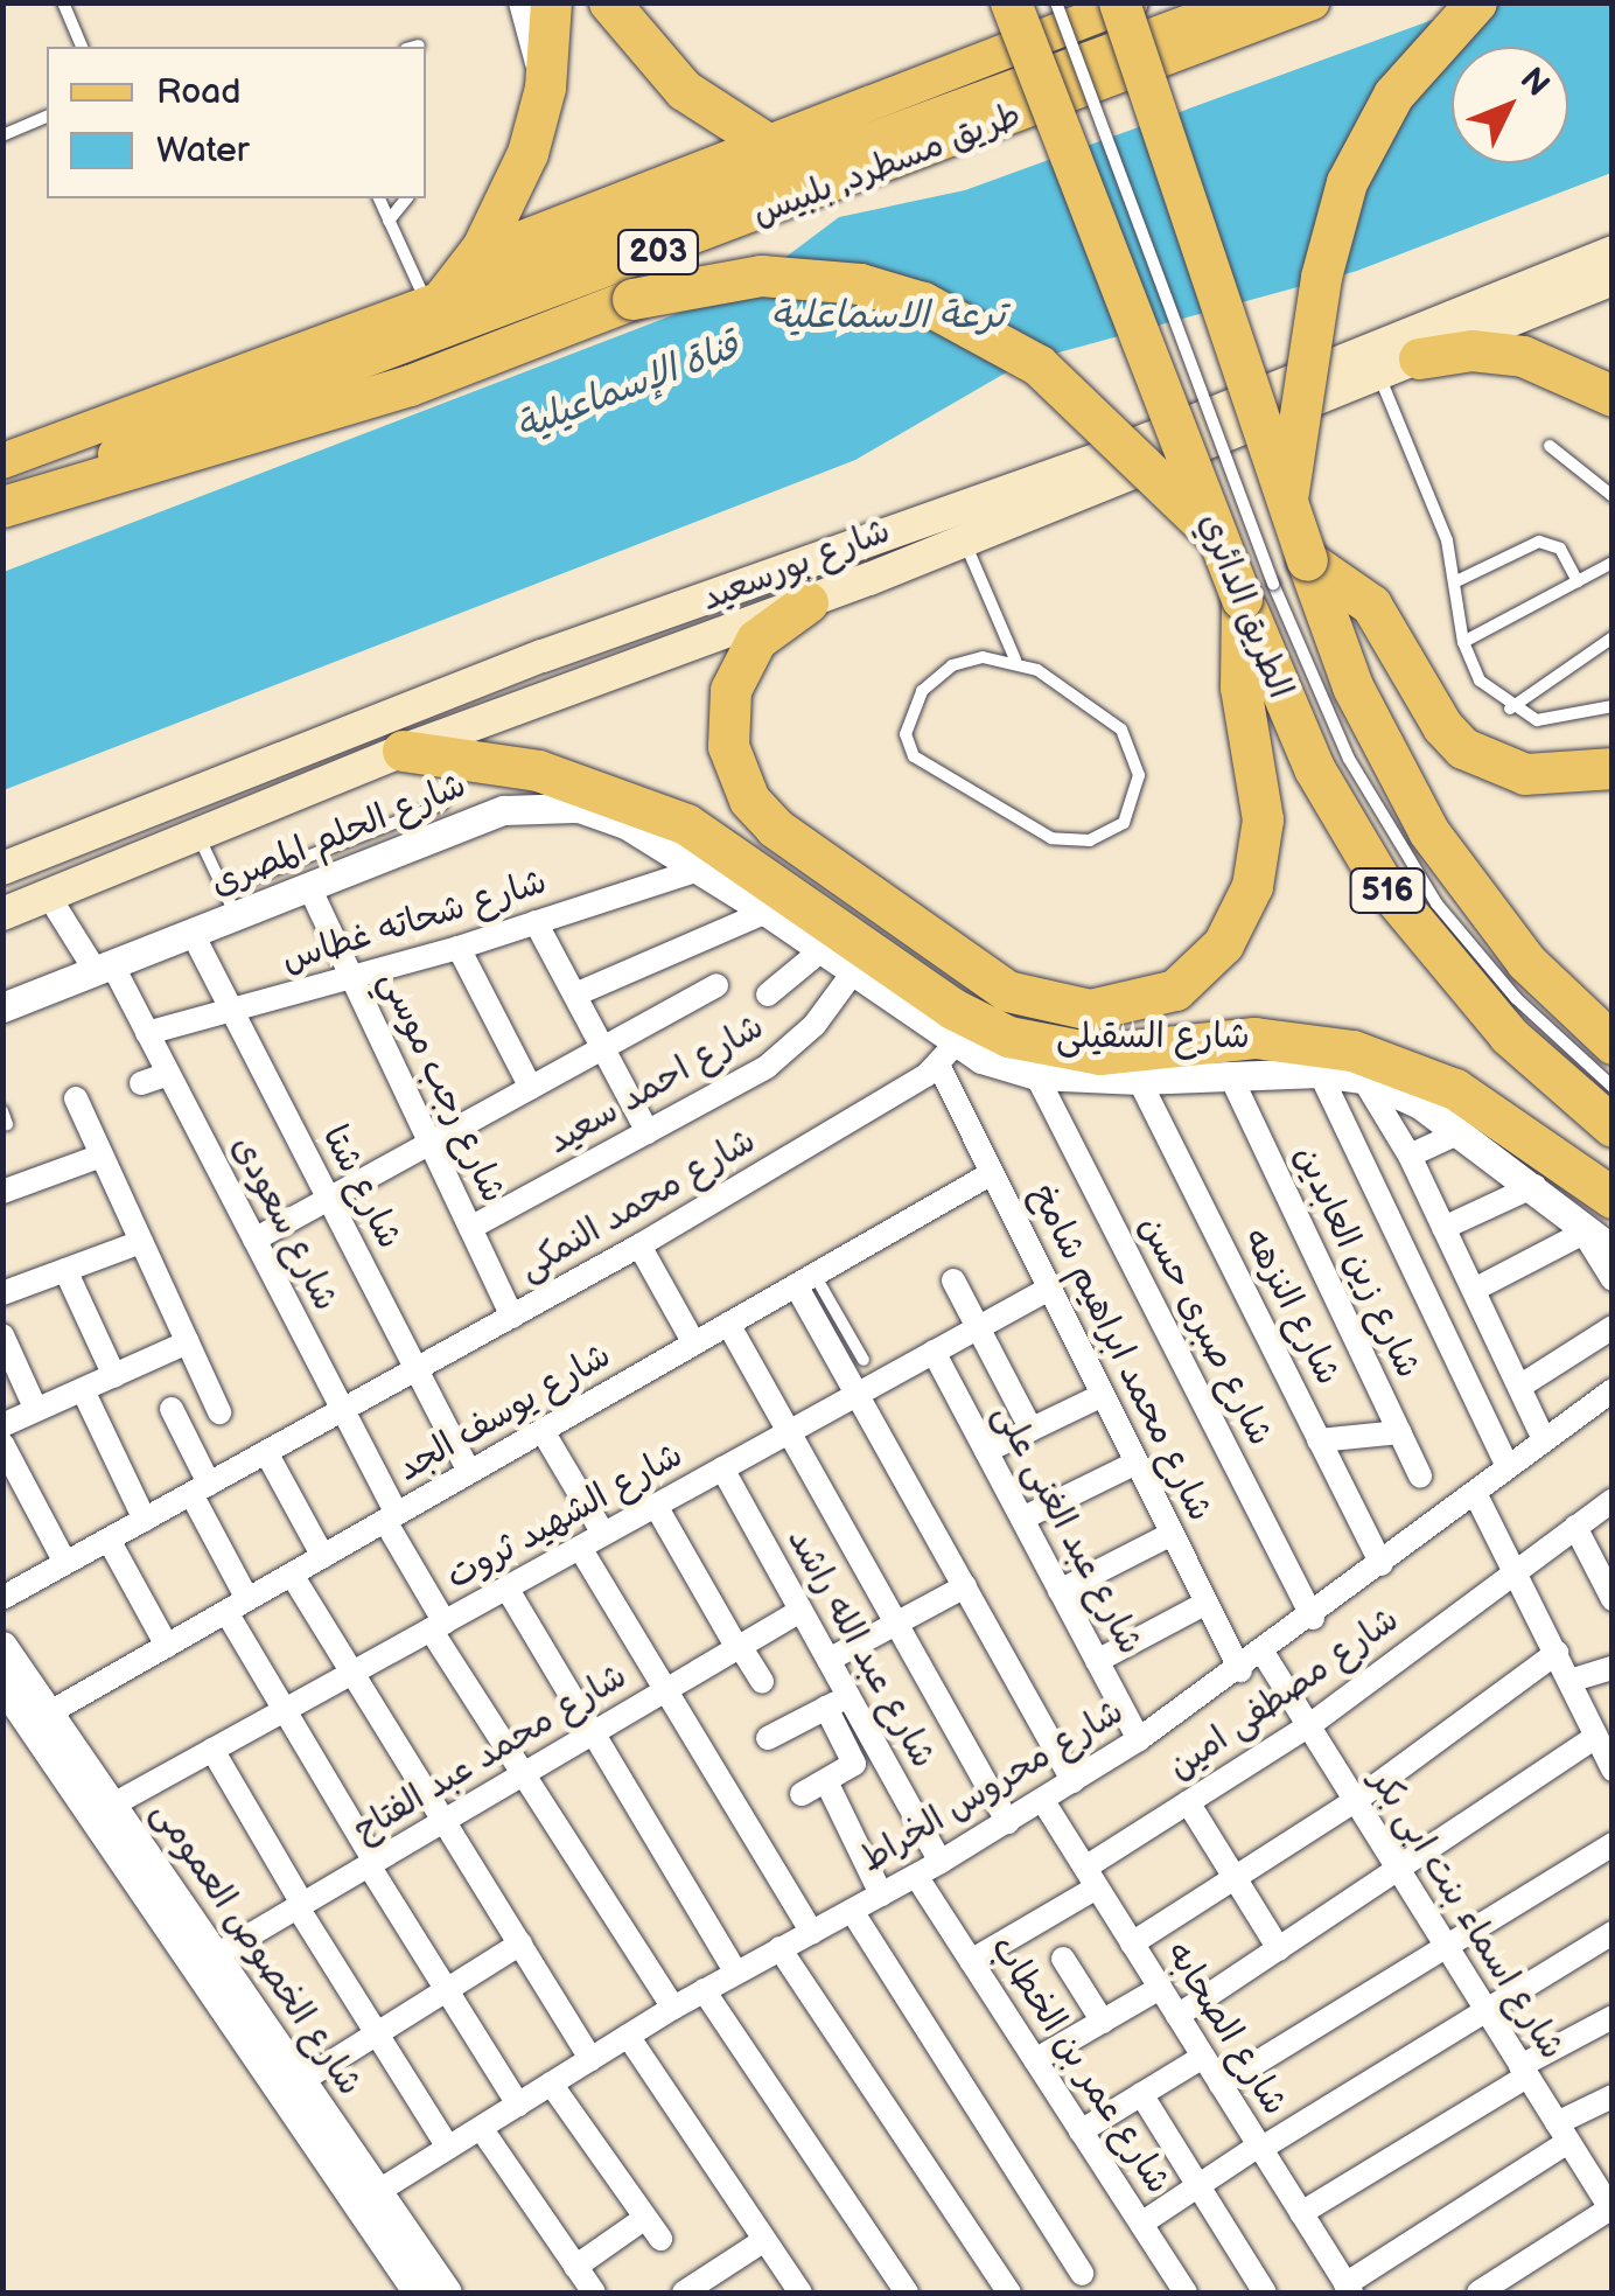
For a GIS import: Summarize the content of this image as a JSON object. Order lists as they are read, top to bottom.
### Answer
{
  "streets": {
    "highway": ["الطريق الدائري", "516"],
    "main road": ["طريق مسطرد, بلبيس", "203", "شارع بورسعيد"],
    "street": [
      "شارع الحلم المصرى",
      "شارع شحاته غطاس",
      "شارع السقيلى",
      "شارع احمد سعيد",
      "شارع رجب موسي",
      "شارع شتا",
      "شارع محمد النمكى",
      "شارع سعودى",
      "شارع زين العابدين",
      "شارع النزهه",
      "شارع صبرى حسن",
      "شارع محمد ابراهيم شامخ",
      "شارع يوسف الجد",
      "شارع الشهيد ثروت",
      "شارع عبد الغنى على",
      "شارع عبد الله راشد",
      "شارع مصطفى امين",
      "شارع محمد عبد الفتاح",
      "شارع محروس الخراط",
      "شارع اسماء بنت ابى بكر",
      "شارع الخصوص العمومى",
      "شارع الصحابه",
      "شارع عمر بن الخطاب"
    ]
  },
  "crossings": [
    ["شارع بورسعيد", "شارع سعودى"],
    ["شارع الحلم المصرى", "شارع شحاته غطاس"],
    ["شارع الحلم المصرى", "شارع السقيلى"],
    ["شارع الحلم المصرى", "شارع رجب موسي"],
    ["شارع الحلم المصرى", "شارع شتا"],
    ["شارع الحلم المصرى", "شارع سعودى"],
    ["شارع شحاته غطاس", "شارع السقيلى"],
    ["شارع شحاته غطاس", "شارع رجب موسي"],
    ["شارع شحاته غطاس", "شارع شتا"],
    ["شارع شحاته غطاس", "شارع سعودى"],
    ["شارع السقيلى", "شارع احمد سعيد"],
    ["شارع السقيلى", "شارع محمد النمكى"],
    ["شارع السقيلى", "شارع زين العابدين"],
    ["شارع السقيلى", "شارع النزهه"],
    ["شارع السقيلى", "شارع صبرى حسن"],
    ["شارع السقيلى", "شارع محمد ابراهيم شامخ"],
    ["شارع احمد سعيد", "شارع رجب موسي"],
    ["شارع رجب موسي", "شارع محمد النمكى"],
    ["شارع شتا", "شارع محمد النمكى"],
    ["شارع شتا", "شارع يوسف الجد"],
    ["شارع محمد النمكى", "شارع سعودى"],
    ["شارع محمد النمكى", "شارع محمد ابراهيم شامخ"],
    ["شارع سعودى", "شارع يوسف الجد"],
    ["شارع سعودى", "شارع الشهيد ثروت"],
    ["شارع سعودى", "شارع محمد عبد الفتاح"],
    ["شارع سعودى", "شارع محروس الخراط"],
    ["شارع النزهه", "شارع محروس الخراط"],
    ["شارع صبرى حسن", "شارع محروس الخراط"],
    ["شارع محمد ابراهيم شامخ", "شارع يوسف الجد"],
    ["شارع محمد ابراهيم شامخ", "شارع الشهيد ثروت"],
    ["شارع محمد ابراهيم شامخ", "شارع محروس الخراط"],
    ["شارع يوسف الجد", "شارع الخصوص العمومى"],
    ["شارع الشهيد ثروت", "شارع عبد الغنى على"],
    ["شارع الشهيد ثروت", "شارع عبد الله راشد"],
    ["شارع الشهيد ثروت", "شارع الخصوص العمومى"],
    ["شارع عبد الغنى على", "شارع محروس الخراط"],
    ["شارع عبد الله راشد", "شارع محمد عبد الفتاح"],
    ["شارع عبد الله راشد", "شارع محروس الخراط"],
    ["شارع مصطفى امين", "شارع اسماء بنت ابى بكر"],
    ["شارع مصطفى امين", "شارع الصحابه"],
    ["شارع مصطفى امين", "شارع عمر بن الخطاب"],
    ["شارع محمد عبد الفتاح", "شارع الخصوص العمومى"],
    ["شارع محروس الخراط", "شارع اسماء بنت ابى بكر"],
    ["شارع محروس الخراط", "شارع الخصوص العمومى"],
    ["شارع محروس الخراط", "شارع الصحابه"],
    ["شارع محروس الخراط", "شارع عمر بن الخطاب"]
  ],
  "water": ["ترعة الاسماعلية", "قناة الإسماعيلية"],
  "legend": ["Road", "Water"],
  "north": "top right"
}
